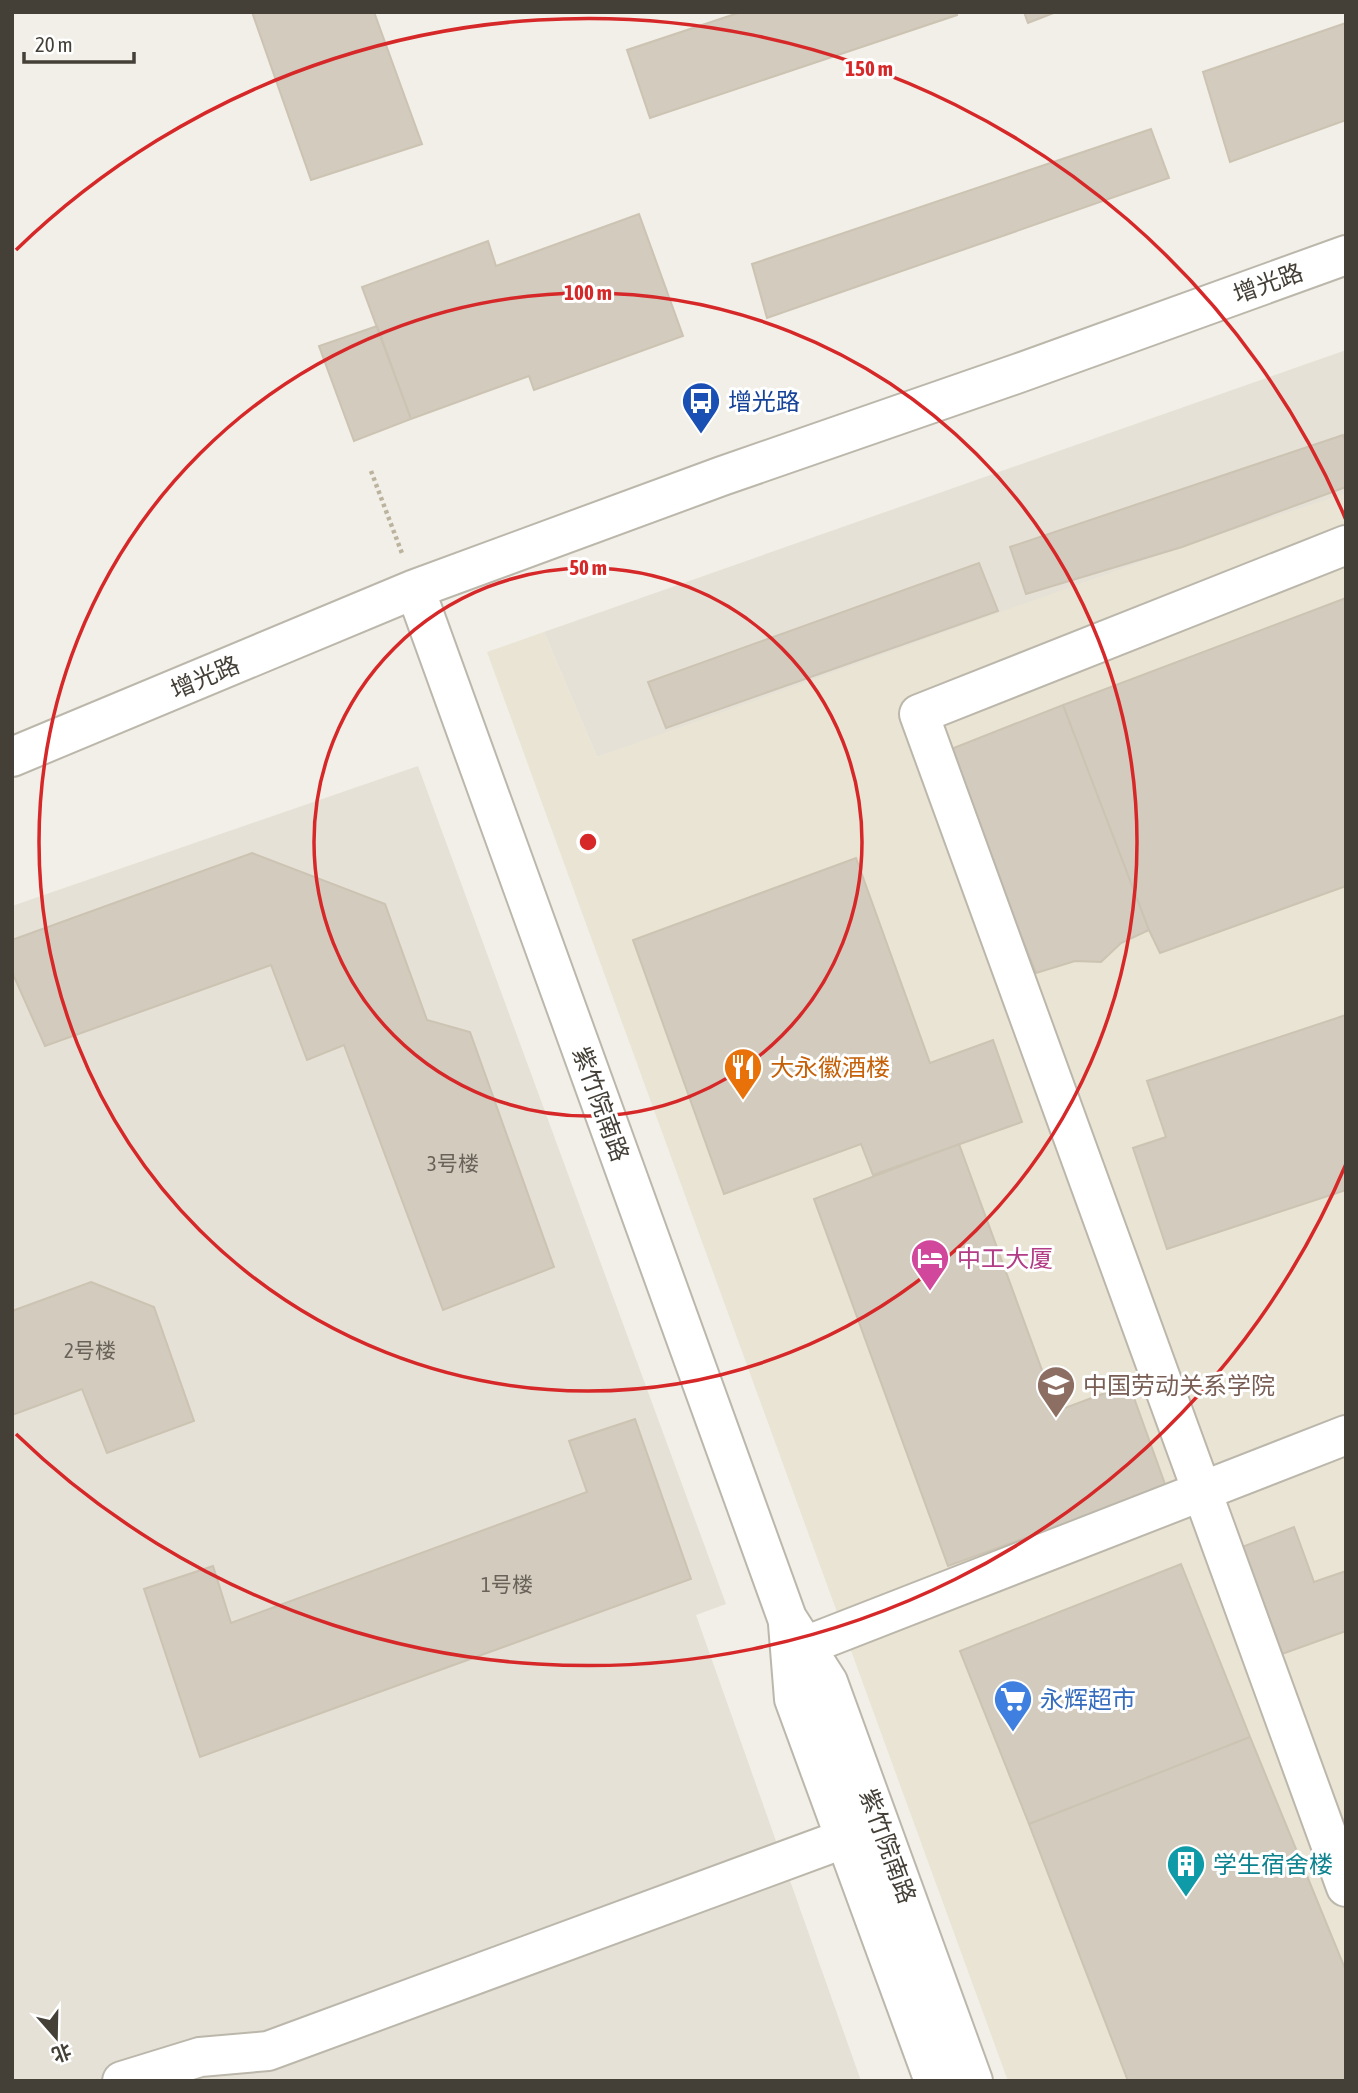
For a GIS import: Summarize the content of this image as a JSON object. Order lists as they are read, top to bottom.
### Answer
{
  "streets": {
    "street": ["增光路", "紫竹院南路"]
  },
  "crossings": [
    ["增光路", "紫竹院南路"]
  ],
  "places": {
    "bus stop": ["增光路"],
    "restaurant": ["大永徽酒楼"],
    "hotel": ["中工大厦"],
    "school or university": ["中国劳动关系学院"],
    "supermarket": ["永辉超市"],
    "building": ["学生宿舍楼"]
  },
  "house_numbers": ["3号楼", "2号楼", "1号楼"],
  "scale_bar": "20 m",
  "north": "bottom",
  "rings": ["150 m", "100 m", "50 m"]
}
